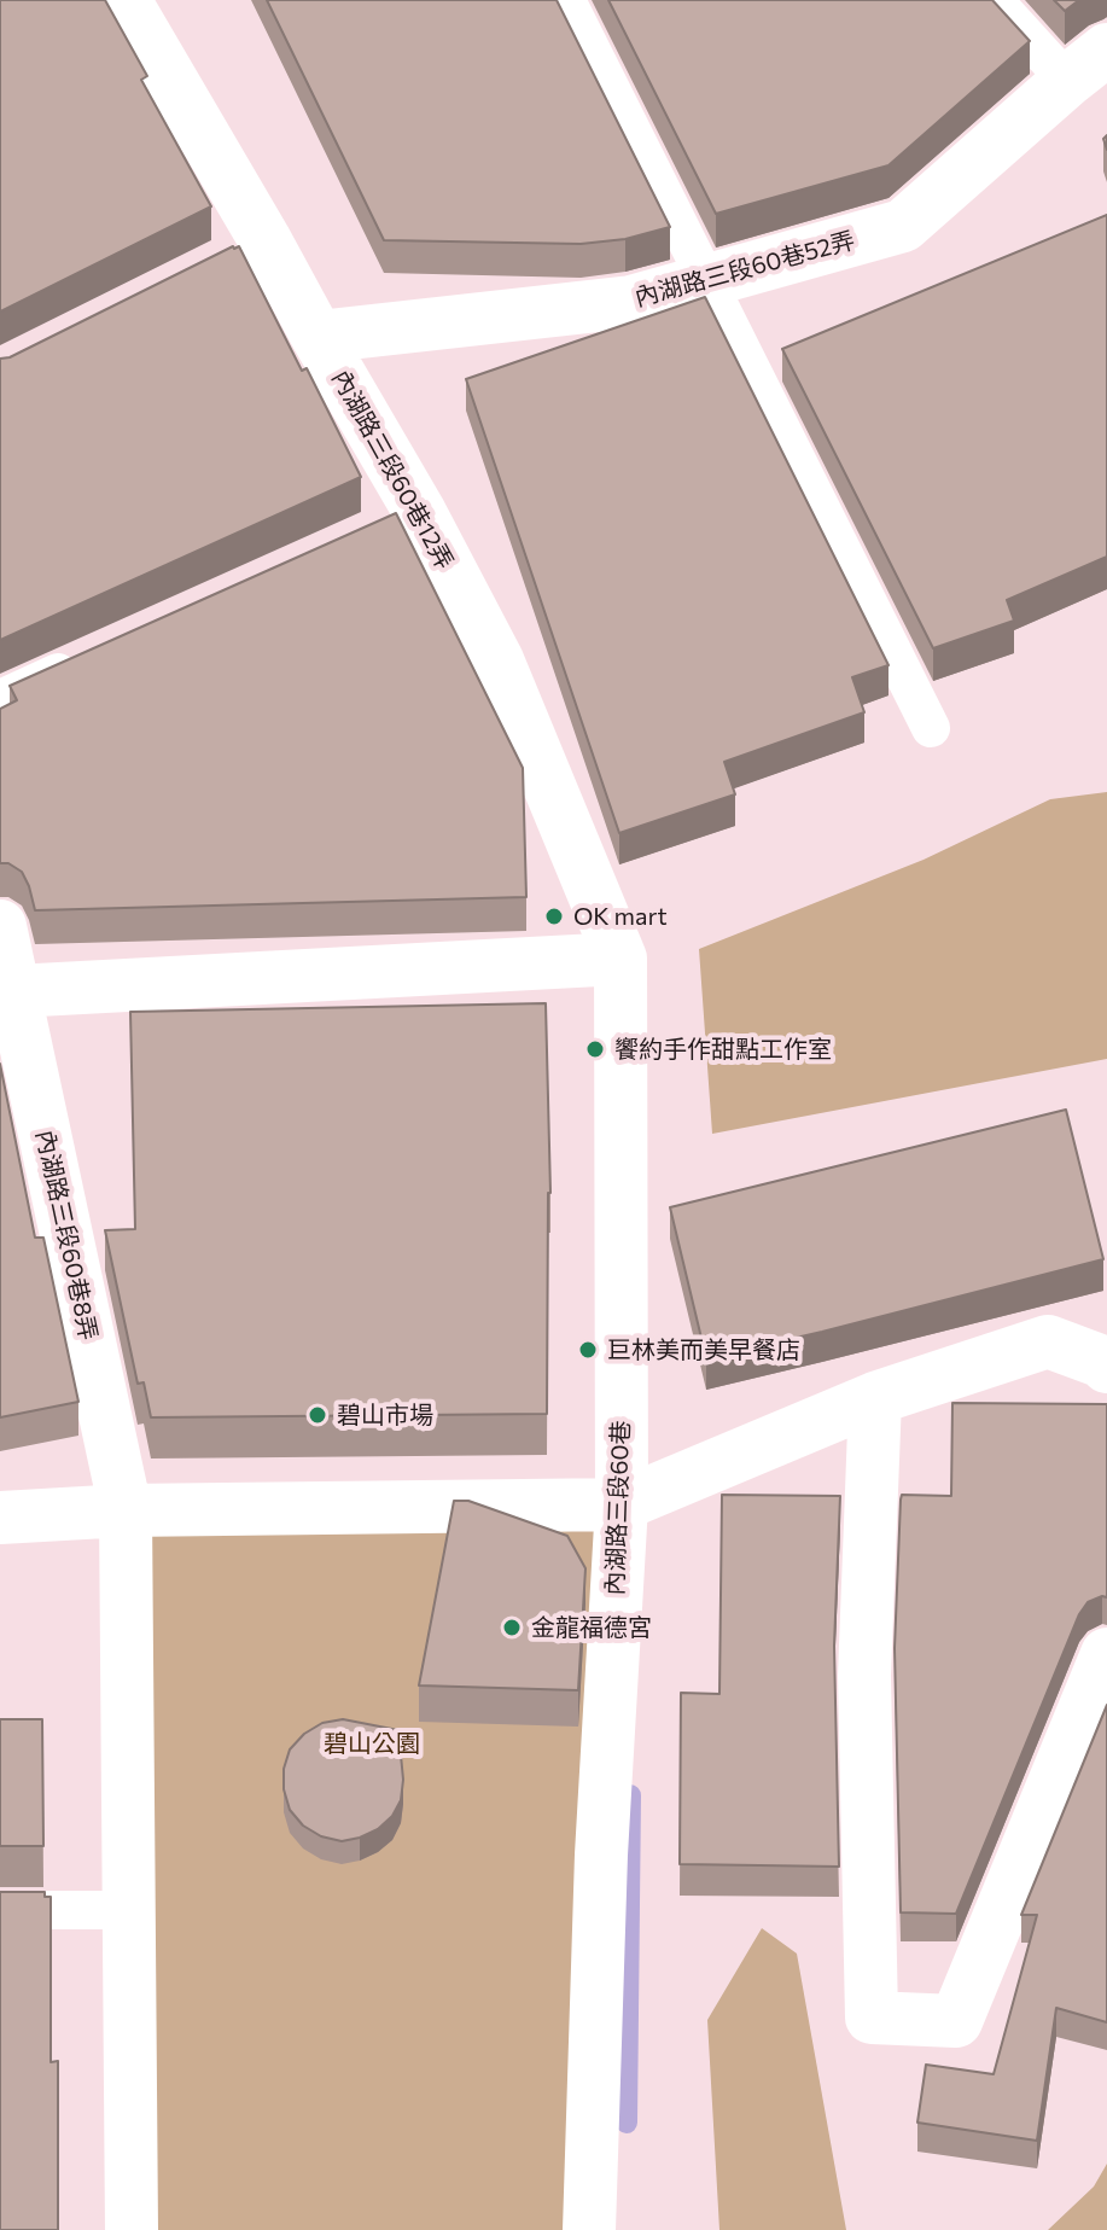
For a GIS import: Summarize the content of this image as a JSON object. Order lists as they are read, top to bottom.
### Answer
{
  "streets": {
    "street": [
      "內湖路三段60巷52弄",
      "內湖路三段60巷12弄",
      "內湖路三段60巷8弄",
      "內湖路三段60巷"
    ]
  },
  "crossings": [
    ["內湖路三段60巷52弄", "內湖路三段60巷12弄"],
    ["內湖路三段60巷12弄", "內湖路三段60巷"]
  ],
  "parks": ["碧山公園"],
  "places": [
    "OK mart",
    "饗約手作甜點工作室",
    "巨林美而美早餐店",
    "碧山市場",
    "金龍福德宮"
  ]
}
